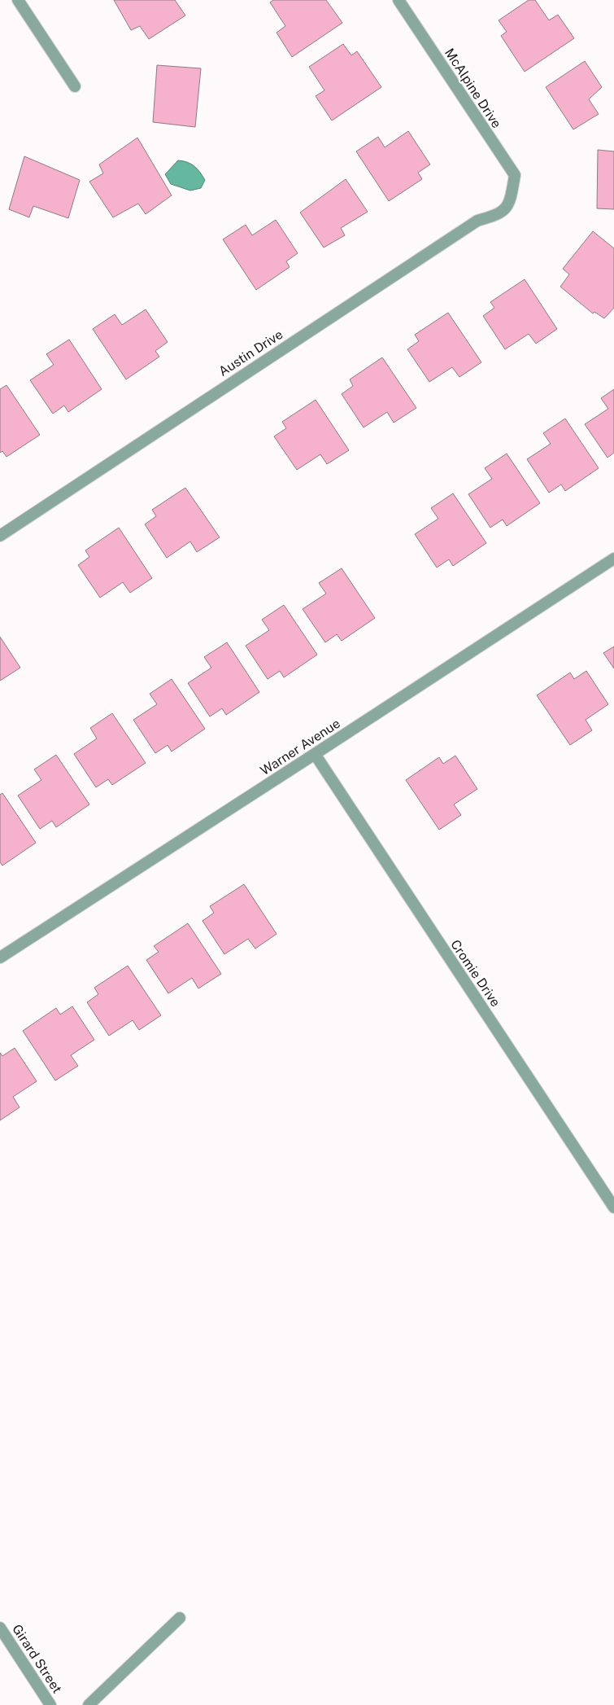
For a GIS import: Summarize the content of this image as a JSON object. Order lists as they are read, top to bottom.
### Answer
{
  "streets": {
    "street": [
      "McAlpine Drive",
      "Austin Drive",
      "Warner Avenue",
      "Cromie Drive",
      "Girard Street"
    ]
  },
  "crossings": [
    ["McAlpine Drive", "Austin Drive"],
    ["Warner Avenue", "Cromie Drive"]
  ]
}
